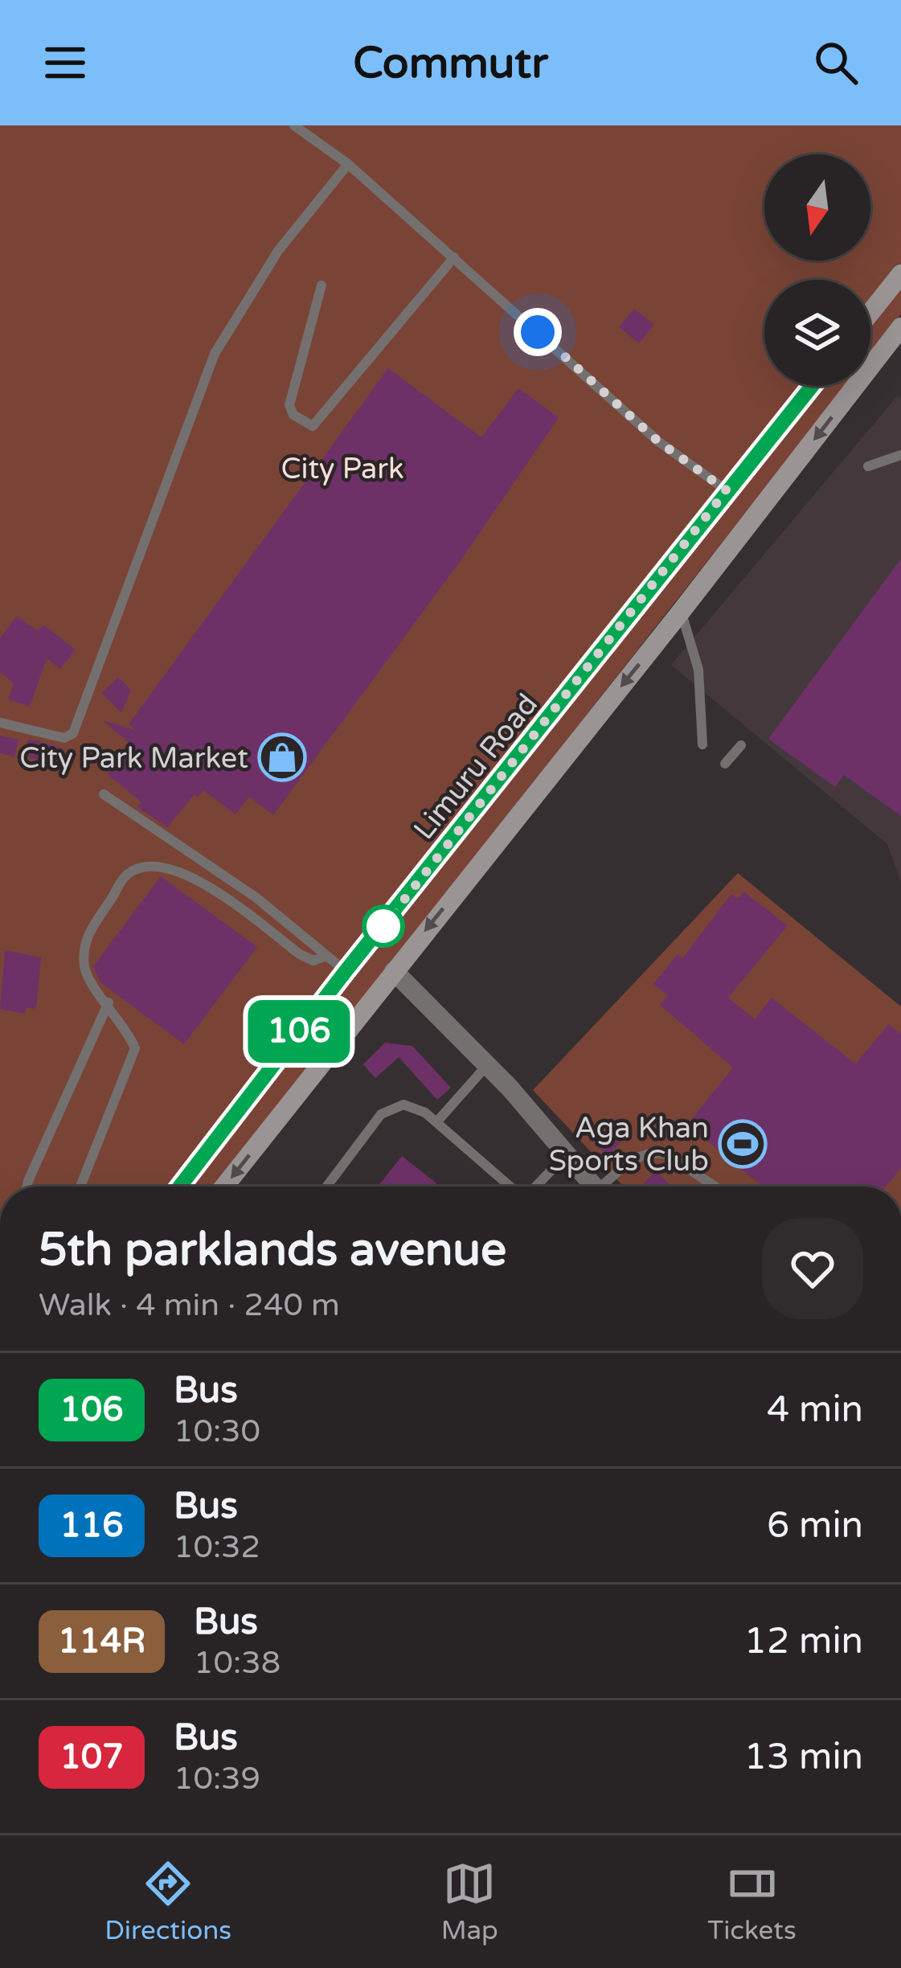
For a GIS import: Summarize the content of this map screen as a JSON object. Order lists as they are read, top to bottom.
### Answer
{
  "streets": {
    "main road": ["Limuru Road"]
  },
  "parks": ["City Park"],
  "places": {
    "shop": ["City Park Market"],
    "sports": ["Aga Khan Sports Club"]
  },
  "lines": ["bus line 106"],
  "north": "bottom",
  "page": {
    "header": "Commutr",
    "on_map": "106",
    "heading": ["5th parklands avenue", "Walk · 4 min · 240 m"],
    "list": [
      {
        "mark": "106",
        "name": "Bus",
        "note": "10:30",
        "value": "4 min"
      },
      {
        "mark": "116",
        "name": "Bus",
        "note": "10:32",
        "value": "6 min"
      },
      {
        "mark": "114R",
        "name": "Bus",
        "note": "10:38",
        "value": "12 min"
      },
      {
        "mark": "107",
        "name": "Bus",
        "note": "10:39",
        "value": "13 min"
      }
    ],
    "tabs": ["Directions", "Map", "Tickets"]
  }
}
